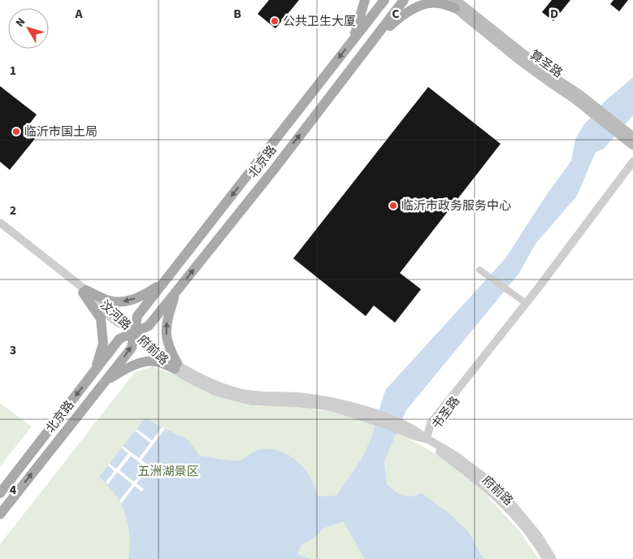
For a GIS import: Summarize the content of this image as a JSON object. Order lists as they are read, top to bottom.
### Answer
{
  "streets": {
    "main road": ["算圣路", "北京路"],
    "street": ["汶河路", "府前路", "书圣路"]
  },
  "crossings": [
    ["北京路", "汶河路"],
    ["北京路", "府前路"],
    ["汶河路", "府前路"],
    ["府前路", "书圣路"]
  ],
  "parks": ["五洲湖景区"],
  "places": ["公共卫生大厦", "临沂市国土局", "临沂市政务服务中心"],
  "north": "top left",
  "grid": {
    "columns": [
      "A",
      "B",
      "C",
      "D"
    ],
    "rows": [
      "1",
      "2",
      "3",
      "4"
    ]
  }
}
